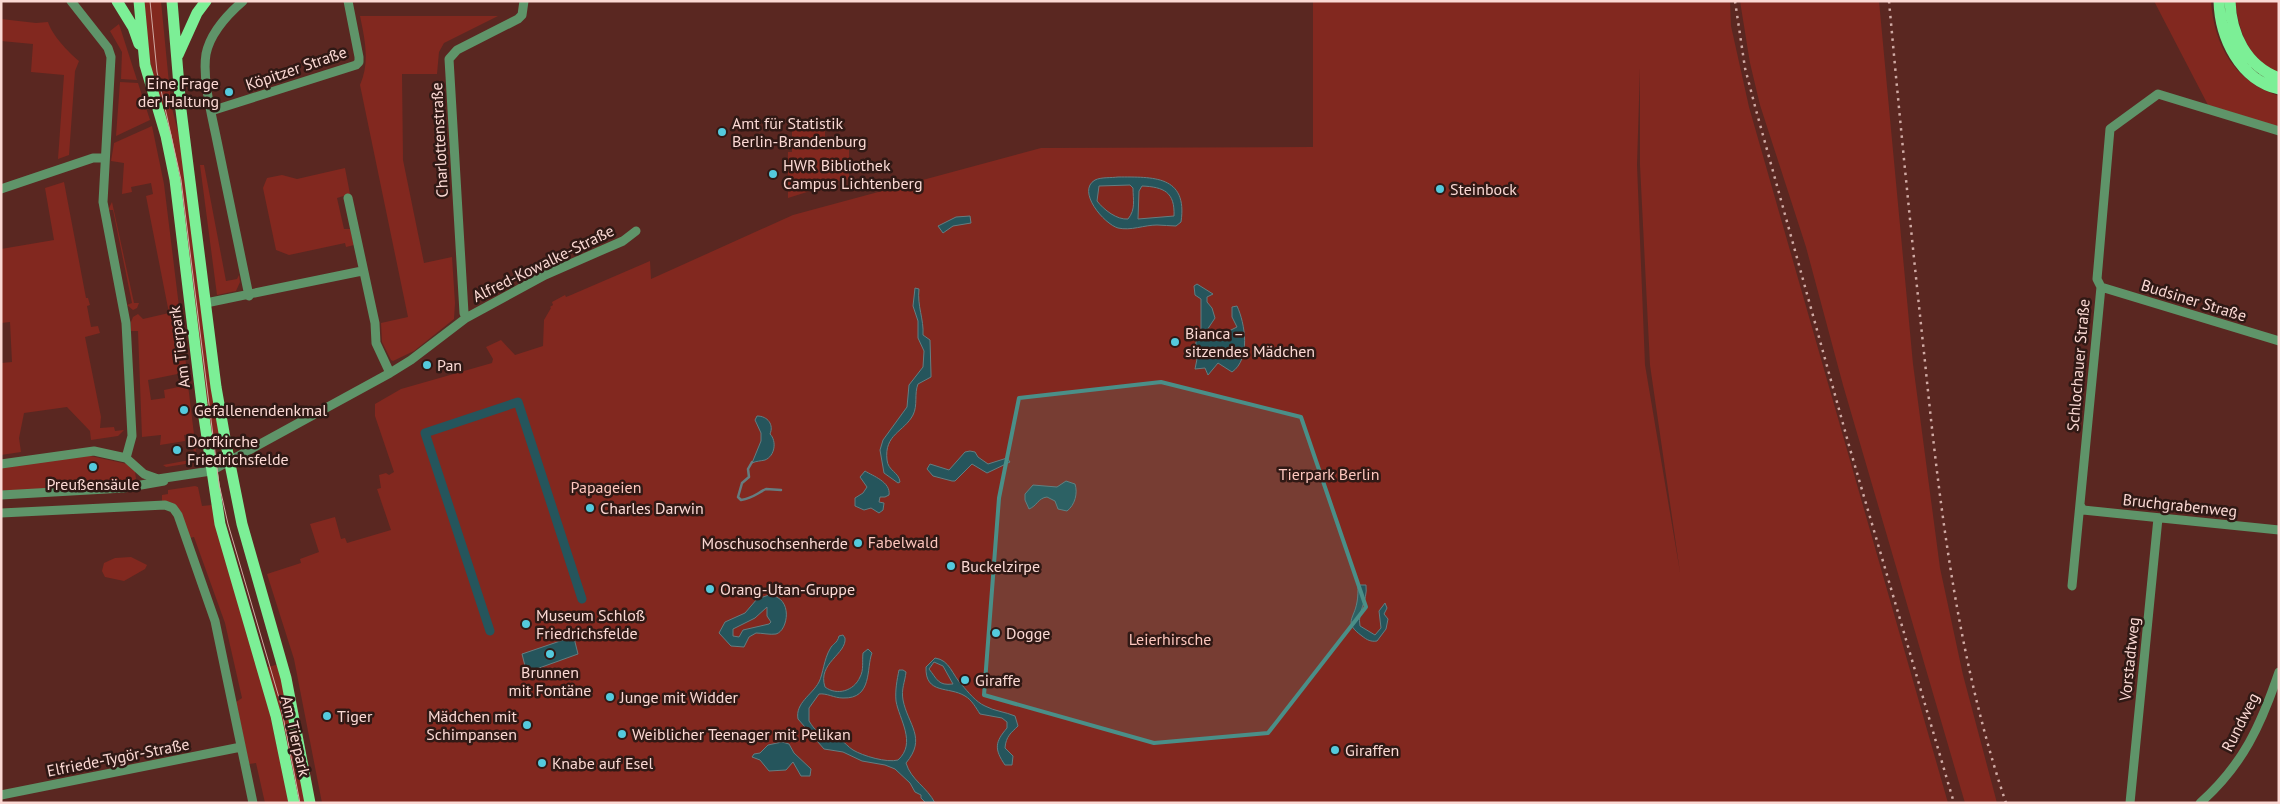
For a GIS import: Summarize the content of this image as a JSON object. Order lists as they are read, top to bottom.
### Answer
{
  "streets": {
    "main road": ["Am Tierpark"],
    "street": [
      "Köpitzer Straße",
      "Charlottenstraße",
      "Alfred-Kowalke-Straße",
      "Budsiner Straße",
      "Schlochauer Straße",
      "Bruchgrabenweg",
      "Vorstadtweg",
      "Rundweg",
      "Elfriede-Tygör-Straße"
    ]
  },
  "crossings": [
    ["Charlottenstraße", "Alfred-Kowalke-Straße"],
    ["Alfred-Kowalke-Straße", "Am Tierpark"],
    ["Budsiner Straße", "Schlochauer Straße"],
    ["Schlochauer Straße", "Bruchgrabenweg"],
    ["Bruchgrabenweg", "Vorstadtweg"]
  ],
  "parks": [
    "Tierpark Berlin",
    "Papageien",
    "Fabelwald",
    "Leierhirsche"
  ],
  "places": [
    "Eine Frage der Haltung",
    "Amt für Statistik Berlin-Brandenburg",
    "HWR Bibliothek Campus Lichtenberg",
    "Steinbock",
    "Bianca – sitzendes Mädchen",
    "Pan",
    "Gefallenendenkmal",
    "Dorfkirche Friedrichsfelde",
    "Preußensäule",
    "Charles Darwin",
    "Moschusochsenherde",
    "Buckelzirpe",
    "Orang-Utan-Gruppe",
    "Museum Schloß Friedrichsfelde",
    "Dogge",
    "Brunnen mit Fontäne",
    "Giraffe",
    "Junge mit Widder",
    "Tiger",
    "Mädchen mit Schimpansen",
    "Weiblicher Teenager mit Pelikan",
    "Giraffen",
    "Knabe auf Esel"
  ]
}
